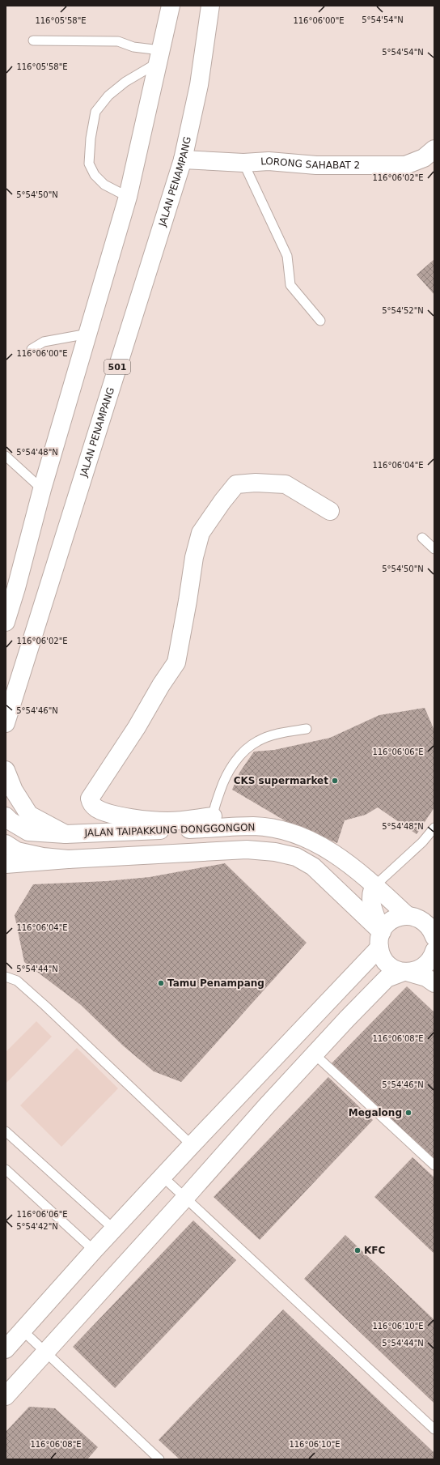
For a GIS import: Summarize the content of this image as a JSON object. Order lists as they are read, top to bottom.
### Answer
{
  "streets": {
    "street": [
      "LORONG SAHABAT 2",
      "JALAN PENAMPANG",
      "501",
      "JALAN TAIPAKKUNG DONGGONGON"
    ]
  },
  "crossings": [
    ["LORONG SAHABAT 2", "JALAN PENAMPANG"]
  ],
  "places": [
    "CKS supermarket",
    "Tamu Penampang",
    "Megalong",
    "KFC"
  ],
  "coordinates": [
    "5°54'54\"N",
    "116°05'58\"E",
    "116°06'00\"E",
    "116°06'02\"E",
    "5°54'50\"N",
    "5°54'52\"N",
    "5°54'48\"N",
    "116°06'04\"E",
    "5°54'46\"N",
    "116°06'06\"E",
    "5°54'44\"N",
    "116°06'08\"E",
    "5°54'42\"N",
    "116°06'10\"E"
  ]
}
